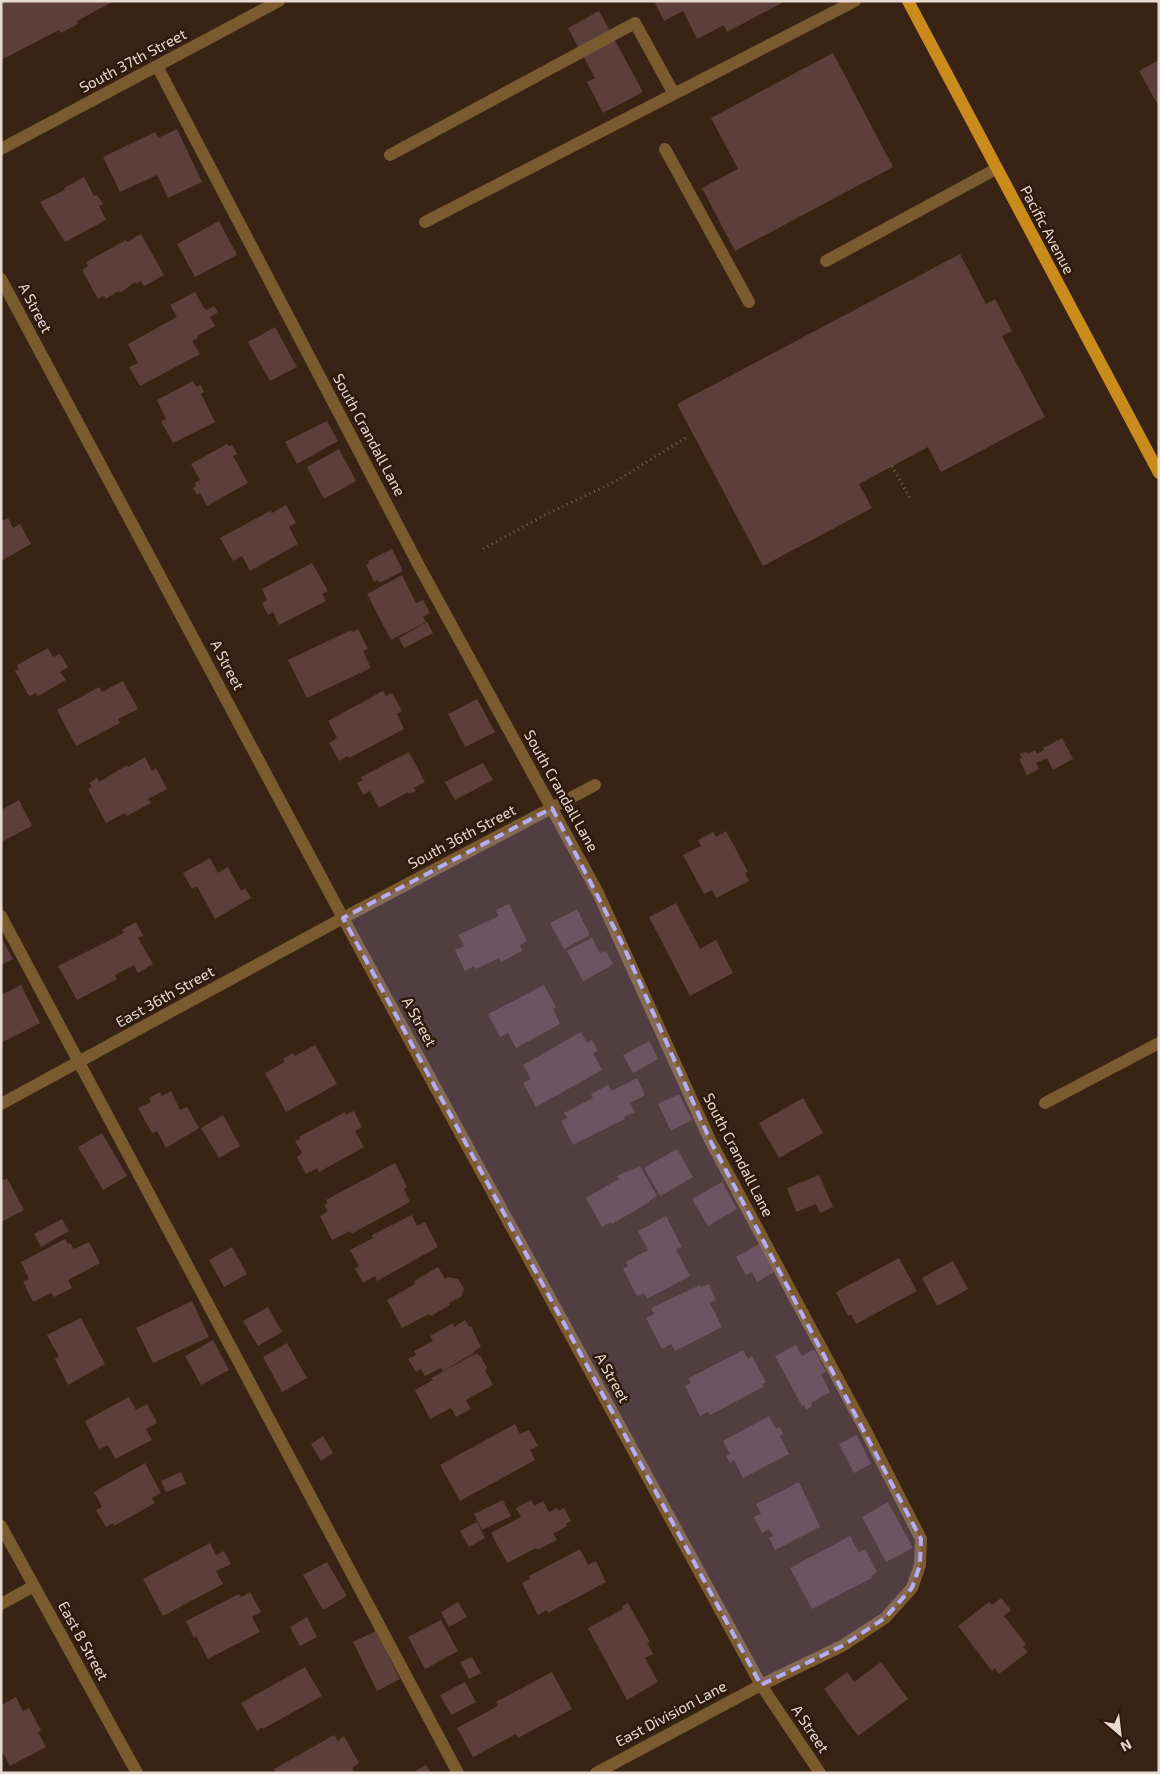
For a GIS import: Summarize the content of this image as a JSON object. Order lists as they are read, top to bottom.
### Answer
{
  "streets": {
    "main road": ["Pacific Avenue"],
    "street": [
      "South 37th Street",
      "A Street",
      "South Crandall Lane",
      "South 36th Street",
      "East 36th Street",
      "East B Street",
      "East Division Lane"
    ]
  },
  "crossings": [
    ["South 37th Street", "South Crandall Lane"],
    ["A Street", "South 36th Street"],
    ["A Street", "East 36th Street"],
    ["A Street", "East Division Lane"],
    ["South Crandall Lane", "South 36th Street"],
    ["South Crandall Lane", "East Division Lane"],
    ["South 36th Street", "East 36th Street"]
  ],
  "north": "bottom right"
}
